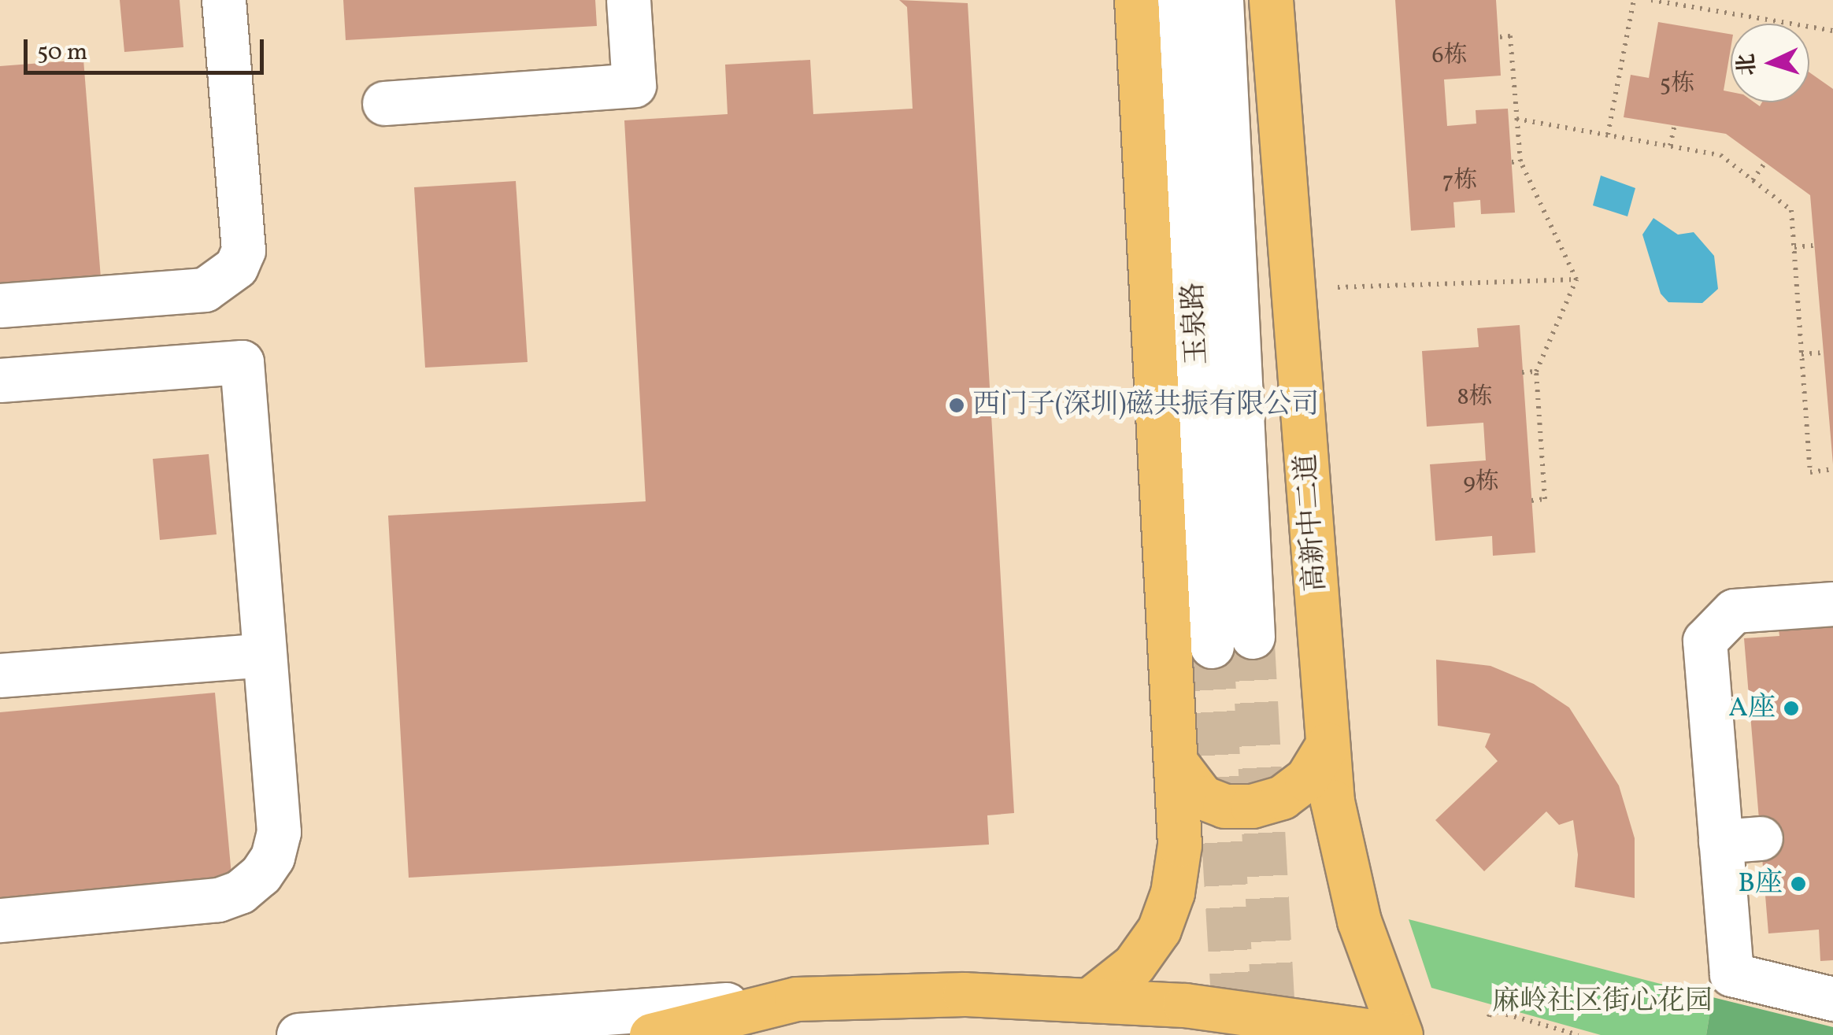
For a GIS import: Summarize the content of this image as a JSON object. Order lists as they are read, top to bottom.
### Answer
{
  "streets": {
    "main road": ["高新中二道"],
    "street": ["玉泉路"]
  },
  "parks": ["麻岭社区街心花园"],
  "places": ["西门子(深圳)磁共振有限公司", "A座", "B座"],
  "house_numbers": [
    "6栋",
    "5栋",
    "7栋",
    "8栋",
    "9栋"
  ],
  "scale_bar": "50 m",
  "north": "left"
}
